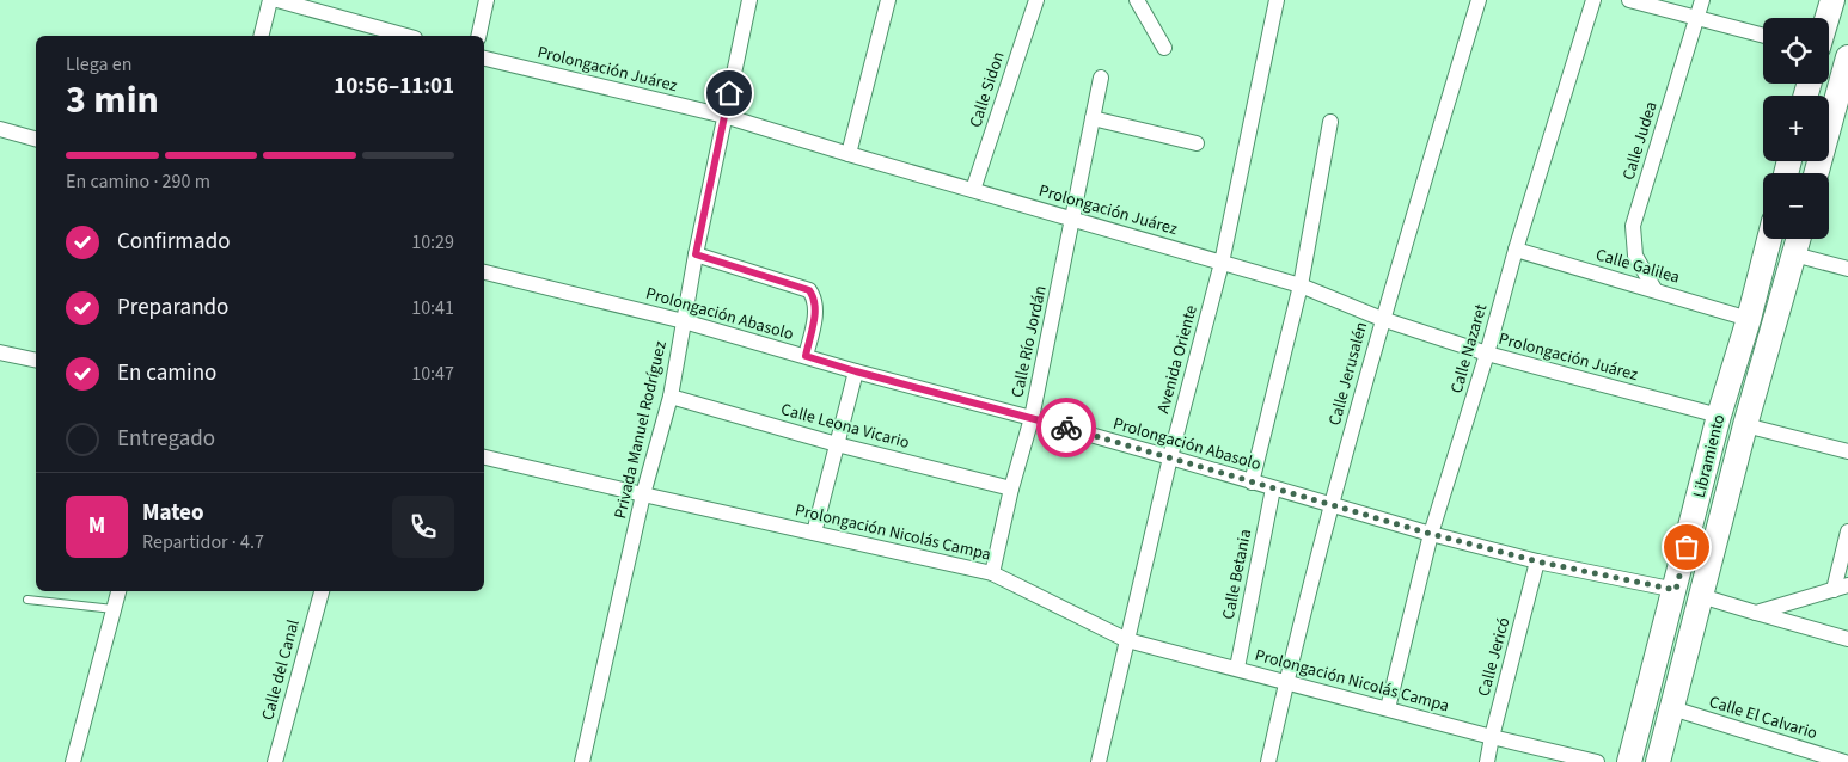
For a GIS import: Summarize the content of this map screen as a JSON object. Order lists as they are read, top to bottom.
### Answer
{
  "streets": {
    "main road": ["Libramiento"],
    "street": [
      "Prolongación Juárez",
      "Calle Sidon",
      "Calle Judea",
      "Calle Galilea",
      "Prolongación Abasolo",
      "Calle Río Jordán",
      "Calle Nazaret",
      "Avenida Oriente",
      "Calle Jerusalén",
      "Calle Leona Vicario",
      "Privada Manuel Rodríguez",
      "Prolongación Nicolás Campa",
      "Calle Betania",
      "Calle Jericó",
      "Calle del Canal",
      "Calle El Calvario"
    ]
  },
  "crossings": [
    ["Prolongación Juárez", "Calle Sidon"],
    ["Prolongación Juárez", "Calle Río Jordán"],
    ["Prolongación Juárez", "Calle Nazaret"],
    ["Prolongación Juárez", "Avenida Oriente"],
    ["Prolongación Juárez", "Calle Jerusalén"],
    ["Prolongación Juárez", "Privada Manuel Rodríguez"],
    ["Prolongación Juárez", "Libramiento"],
    ["Calle Judea", "Calle Galilea"],
    ["Calle Galilea", "Calle Nazaret"],
    ["Calle Galilea", "Libramiento"],
    ["Prolongación Abasolo", "Calle Río Jordán"],
    ["Prolongación Abasolo", "Calle Nazaret"],
    ["Prolongación Abasolo", "Avenida Oriente"],
    ["Prolongación Abasolo", "Calle Jerusalén"],
    ["Prolongación Abasolo", "Privada Manuel Rodríguez"],
    ["Prolongación Abasolo", "Libramiento"],
    ["Prolongación Abasolo", "Calle Betania"],
    ["Prolongación Abasolo", "Calle Jericó"],
    ["Calle Río Jordán", "Calle Leona Vicario"],
    ["Calle Río Jordán", "Prolongación Nicolás Campa"],
    ["Calle Nazaret", "Prolongación Nicolás Campa"],
    ["Avenida Oriente", "Prolongación Nicolás Campa"],
    ["Calle Jerusalén", "Prolongación Nicolás Campa"],
    ["Calle Leona Vicario", "Privada Manuel Rodríguez"],
    ["Privada Manuel Rodríguez", "Prolongación Nicolás Campa"],
    ["Libramiento", "Calle El Calvario"],
    ["Prolongación Nicolás Campa", "Calle Betania"],
    ["Prolongación Nicolás Campa", "Calle Jericó"]
  ],
  "page": {
    "map_buttons": ["+", "−"],
    "heading": ["3 min", "Llega en", "10:56–11:01"],
    "panel": ["Mateo", "Repartidor · 4.7"],
    "bar": "En camino · 290 m",
    "list": [
      ["Confirmado", "10:29"],
      ["Preparando", "10:41"],
      ["En camino", "10:47"],
      "Entregado"
    ],
    "round": "M"
  }
}
